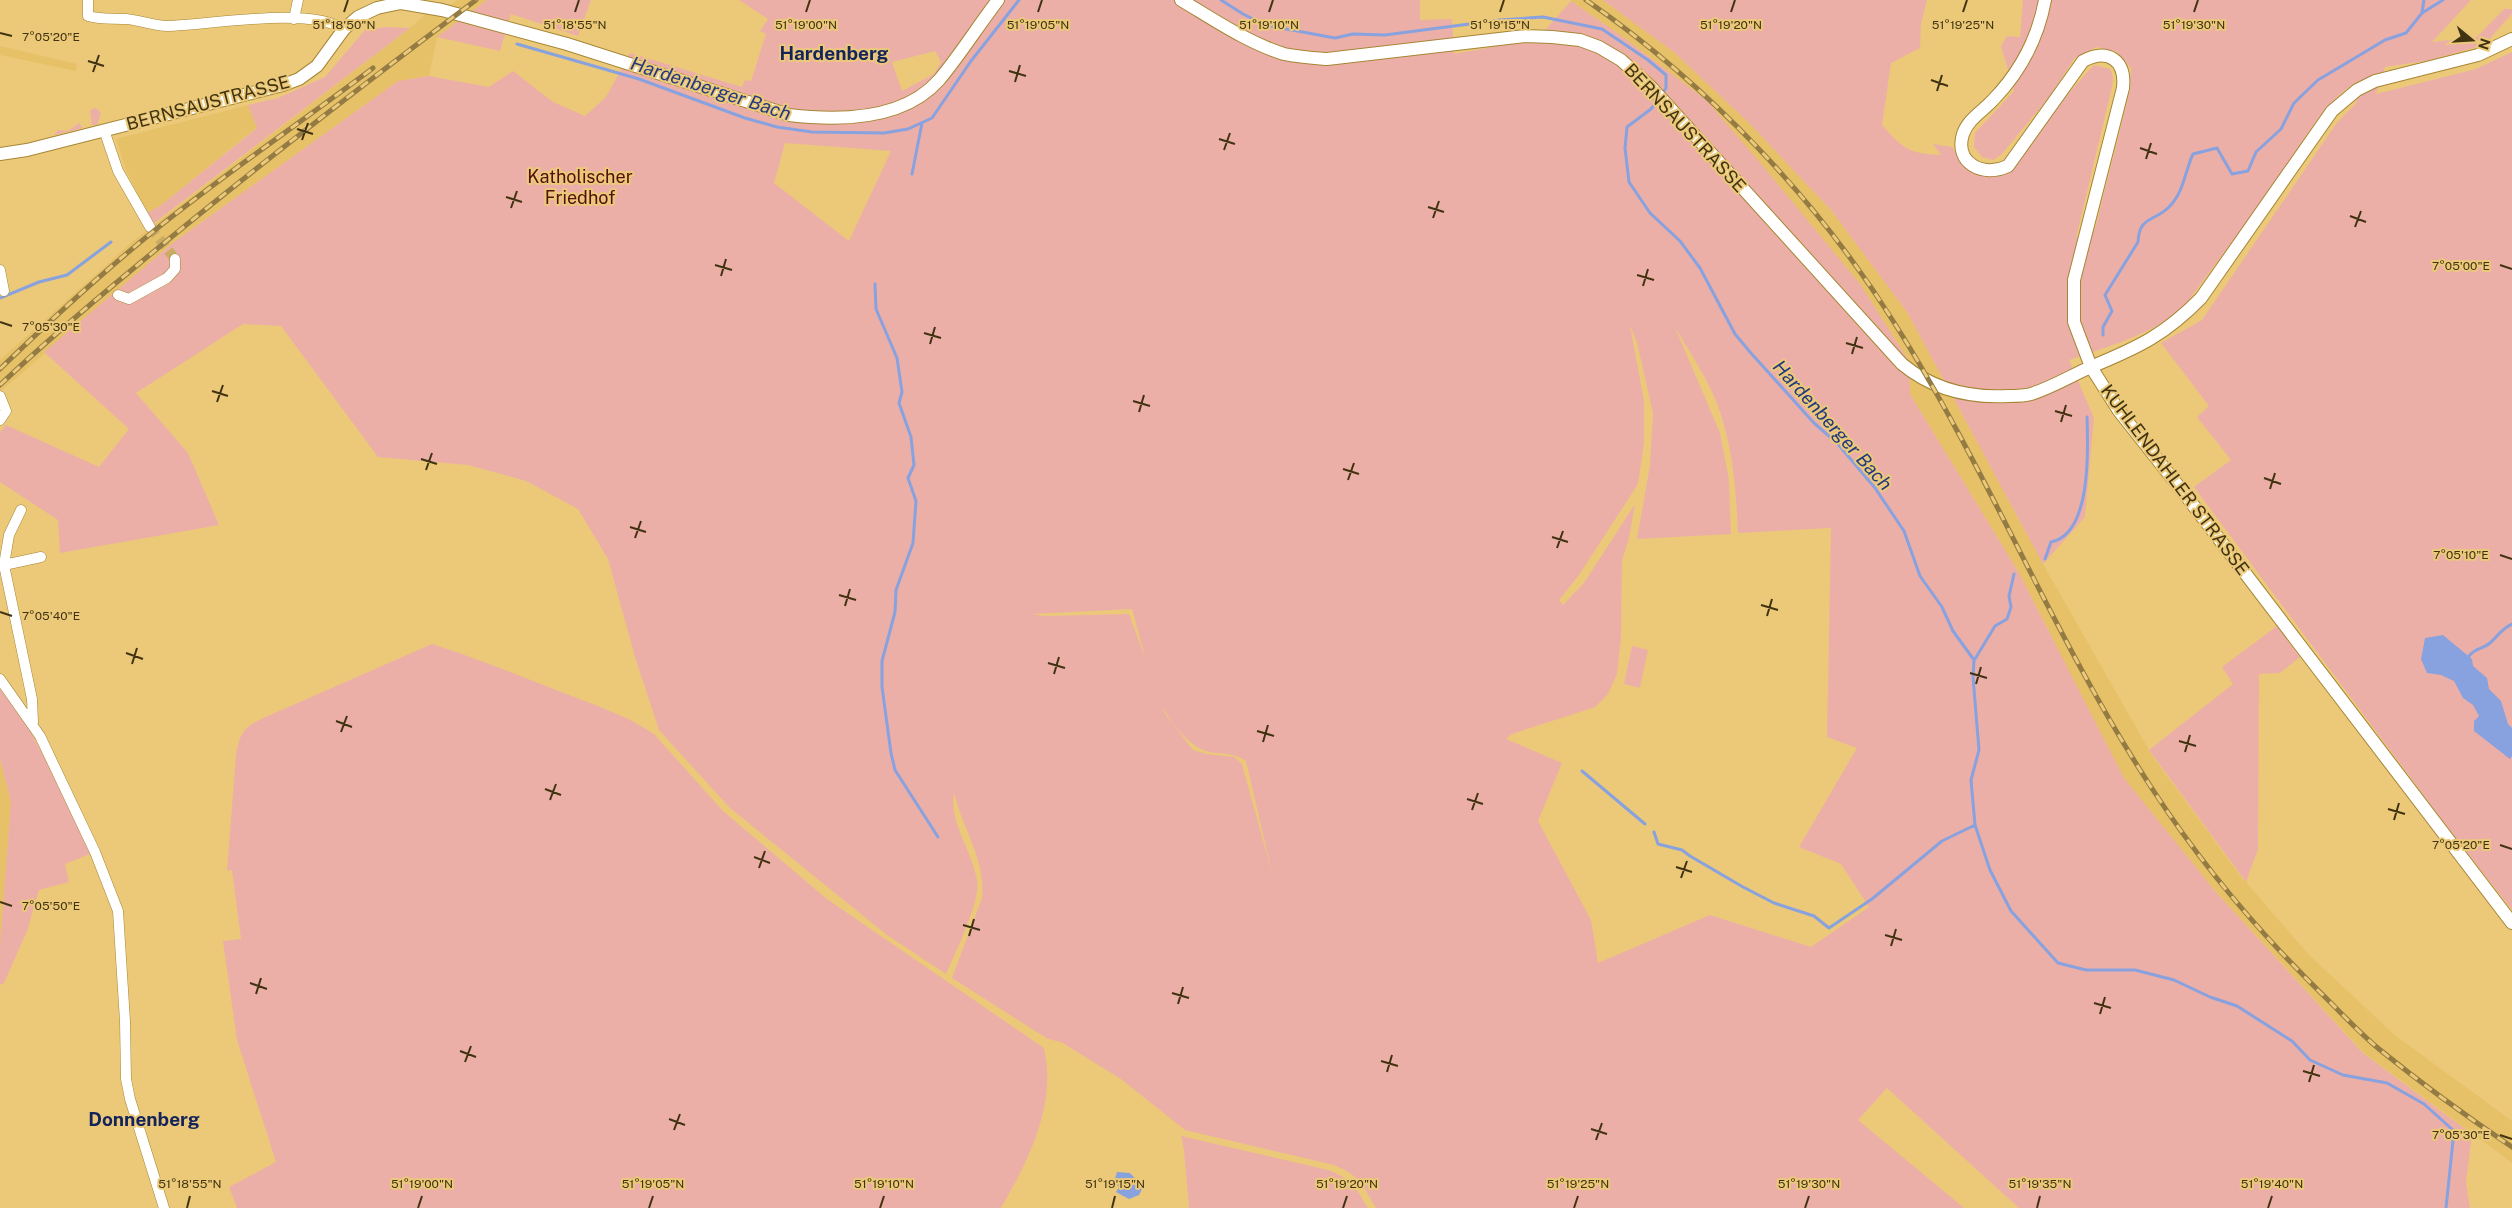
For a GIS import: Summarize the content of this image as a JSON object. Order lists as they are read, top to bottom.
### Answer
{
  "streets": {
    "main road": ["BERNSAUSTRASSE", "KUHLENDAHLER STRASSE"]
  },
  "crossings": [
    ["BERNSAUSTRASSE", "KUHLENDAHLER STRASSE"]
  ],
  "districts": ["Hardenberg", "Donnenberg"],
  "water": ["Hardenberger Bach"],
  "parks": ["Katholischer Friedhof"],
  "north": "right",
  "coordinates": [
    "51°18'50\"N",
    "51°18'55\"N",
    "51°19'00\"N",
    "51°19'05\"N",
    "51°19'10\"N",
    "51°19'15\"N",
    "51°19'20\"N",
    "51°19'25\"N",
    "51°19'30\"N",
    "7°05'20\"E",
    "7°05'00\"E",
    "7°05'30\"E",
    "7°05'10\"E",
    "7°05'40\"E",
    "7°05'50\"E",
    "51°19'35\"N",
    "51°19'40\"N"
  ]
}
